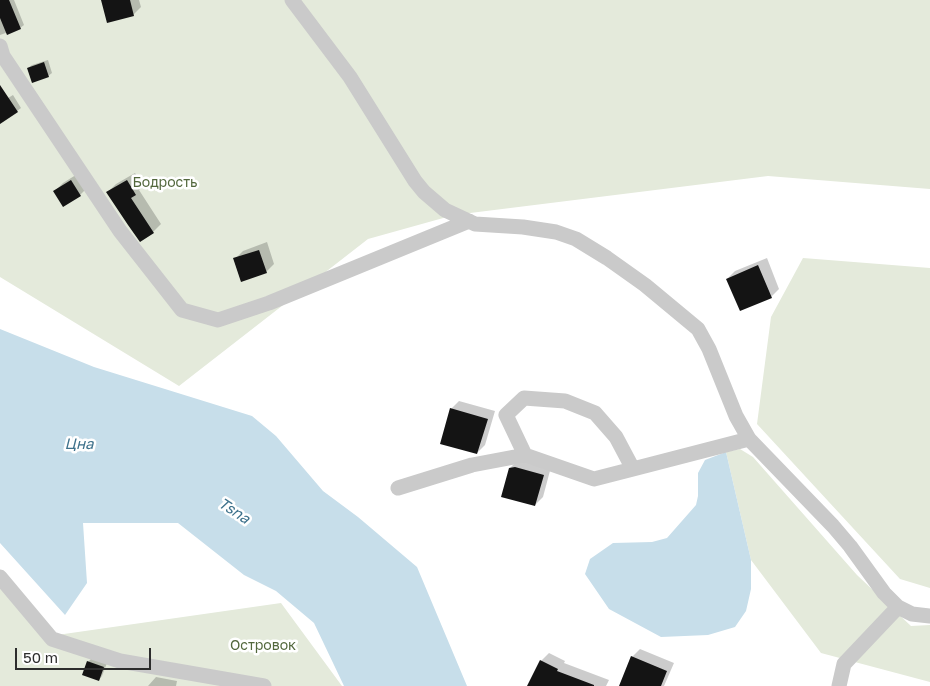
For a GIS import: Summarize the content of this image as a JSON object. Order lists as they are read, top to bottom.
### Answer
{
  "water": ["Цна", "Tsna"],
  "parks": ["Бодрость", "Островок"],
  "scale_bar": "50 m"
}
